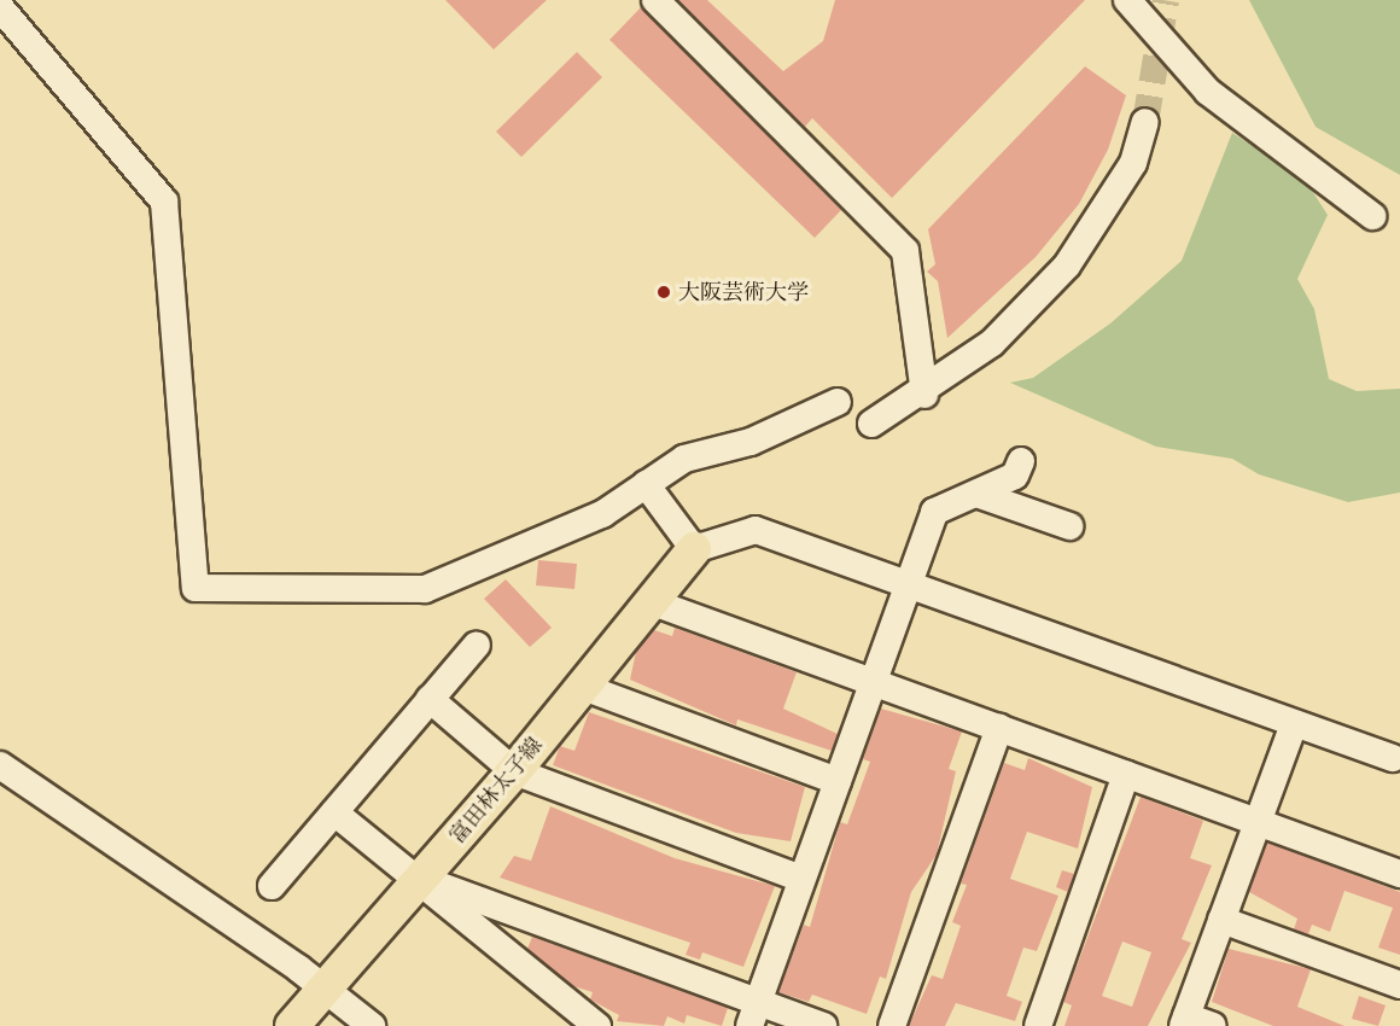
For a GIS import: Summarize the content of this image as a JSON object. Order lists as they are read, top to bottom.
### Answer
{
  "streets": {
    "main road": ["富田林太子線"]
  },
  "places": ["大阪芸術大学"]
}
